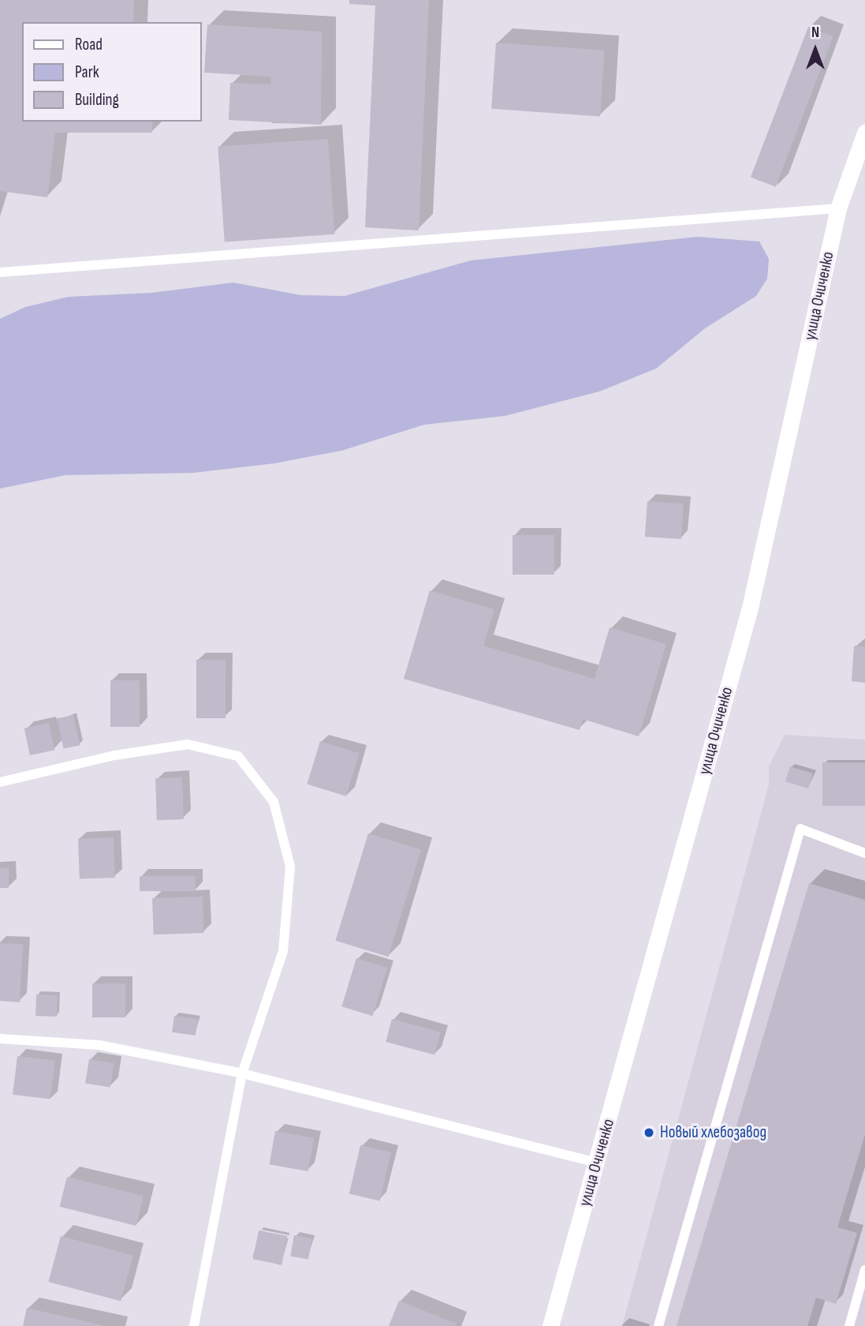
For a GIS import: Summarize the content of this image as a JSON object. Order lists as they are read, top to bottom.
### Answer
{
  "streets": {
    "street": ["улица Очиченко"]
  },
  "places": ["Новый хлебозавод"],
  "legend": ["Road", "Park", "Building"],
  "north": "top"
}
